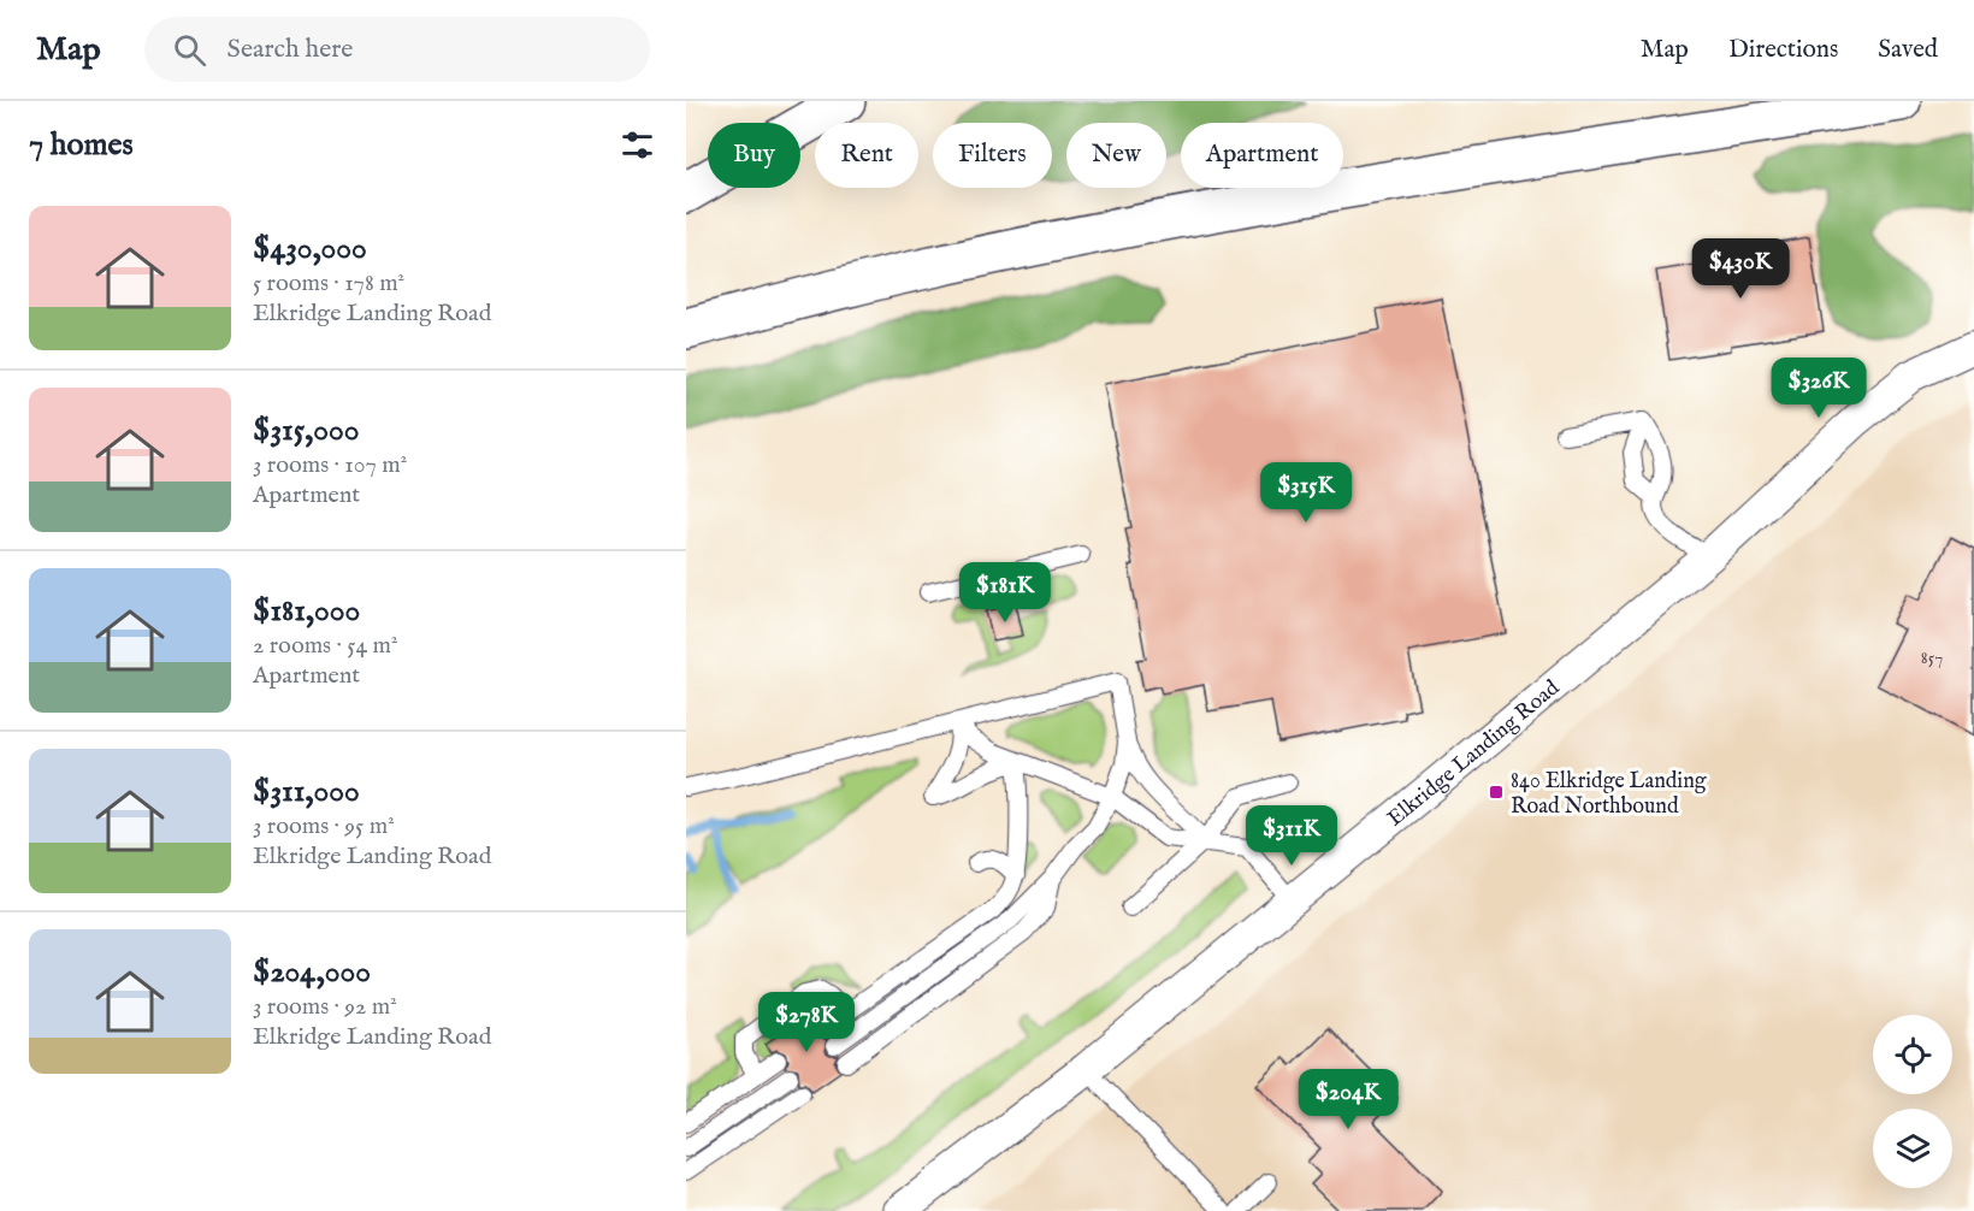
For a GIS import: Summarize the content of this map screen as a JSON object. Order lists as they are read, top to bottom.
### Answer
{
  "streets": {
    "street": ["Elkridge Landing Road"]
  },
  "places": {
    "transit": ["840 Elkridge Landing Road Northbound"]
  },
  "house_numbers": ["857"],
  "page": {
    "header": "Map",
    "search": "Search here",
    "nav": ["Map", "Directions", "Saved"],
    "heading": "7 homes",
    "chip": [
      "Buy",
      "Rent",
      "Filters",
      "New",
      "Apartment"
    ],
    "list": [
      {
        "name": "$430,000",
        "note": "5 rooms · 178 m² · Elkridge Landing Road"
      },
      {
        "name": "$315,000",
        "note": "3 rooms · 107 m² · Apartment"
      },
      {
        "name": "$181,000",
        "note": "2 rooms · 54 m² · Apartment"
      },
      {
        "name": "$311,000",
        "note": "3 rooms · 95 m² · Elkridge Landing Road"
      },
      {
        "name": "$204,000",
        "note": "3 rooms · 92 m² · Elkridge Landing Road"
      }
    ],
    "price": [
      "$430K",
      "$326K",
      "$315K",
      "$181K",
      "$311K",
      "$278K",
      "$204K"
    ]
  }
}
